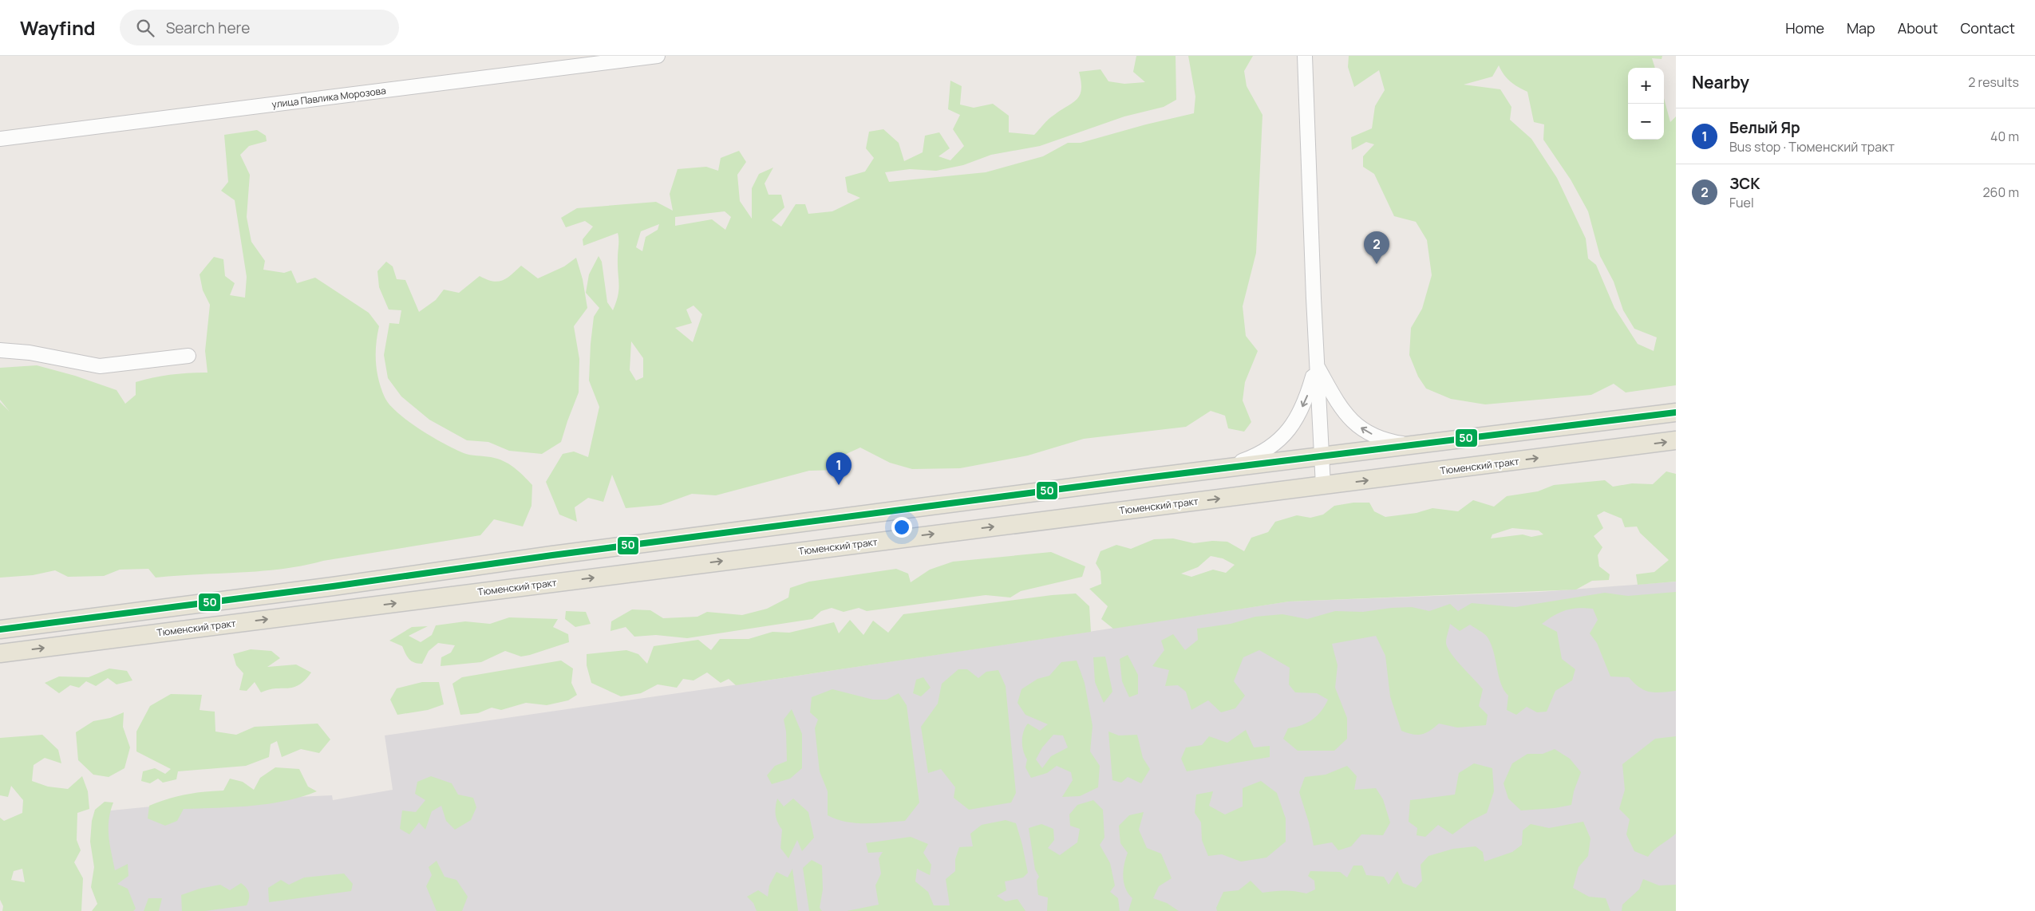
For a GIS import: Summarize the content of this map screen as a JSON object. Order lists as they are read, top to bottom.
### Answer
{
  "streets": {
    "main road": ["Тюменский тракт"],
    "street": ["улица Павлика Морозова"]
  },
  "lines": ["transit line 50"],
  "page": {
    "header": "Wayfind",
    "search": "Search here",
    "nav": [
      "Home",
      "Map",
      "About",
      "Contact"
    ],
    "heading": ["Nearby", "2 results"],
    "map_buttons": ["+", "−"],
    "list": [
      {
        "mark": "1",
        "name": "Белый Яр",
        "note": "Bus stop · Тюменский тракт",
        "value": "40 m"
      },
      {
        "mark": "2",
        "name": "ЗСК",
        "note": "Fuel",
        "value": "260 m"
      }
    ],
    "pins": ["2", "1"]
  }
}
